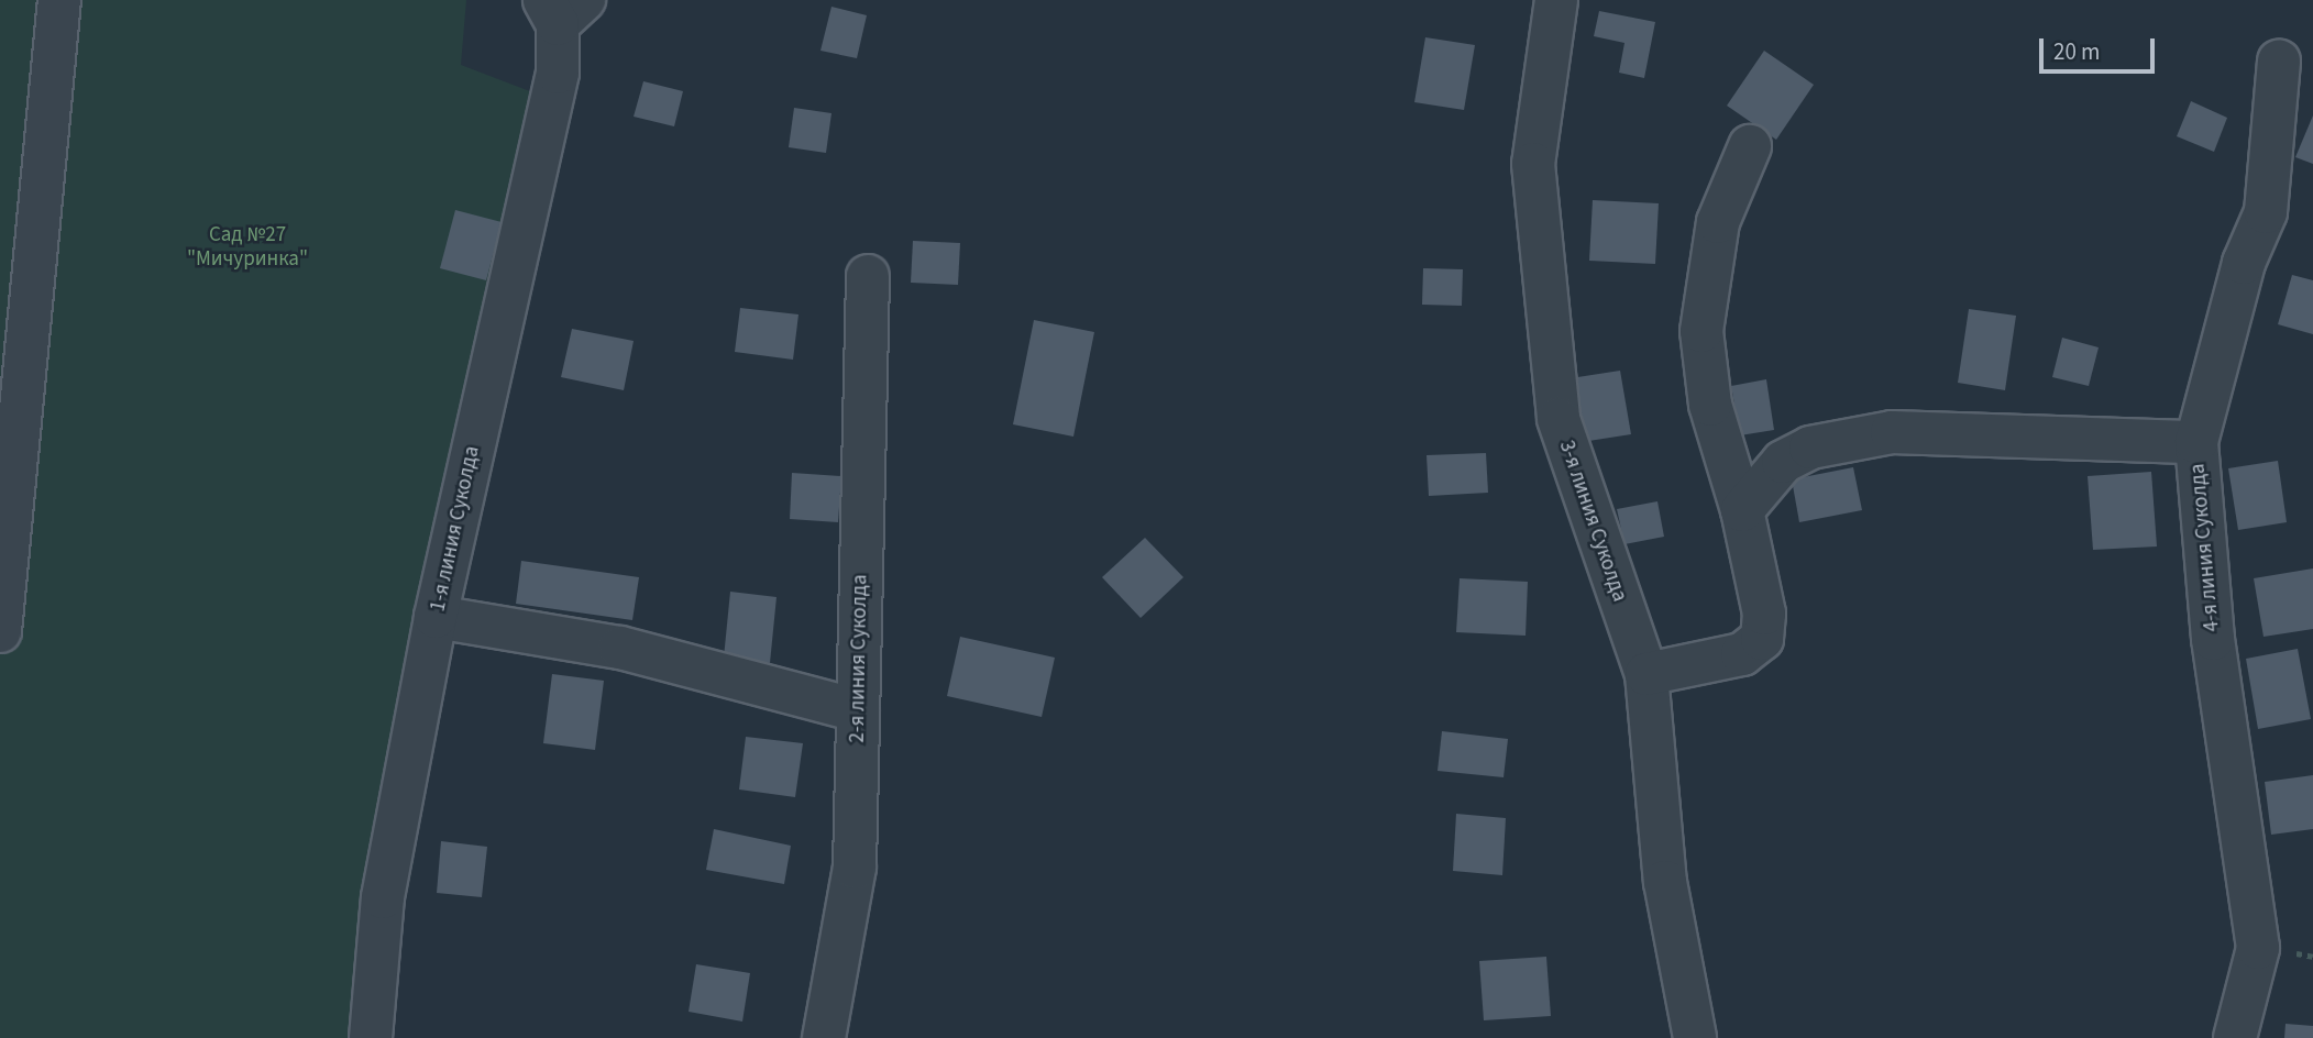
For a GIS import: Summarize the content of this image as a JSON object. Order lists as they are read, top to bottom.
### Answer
{
  "streets": {
    "street": [
      "3-я линия Суколда",
      "1-я линия Суколда",
      "4-я линия Суколда",
      "2-я линия Суколда"
    ]
  },
  "parks": ["Сад №27 \"Мичуринка\""],
  "scale_bar": "20 m"
}
